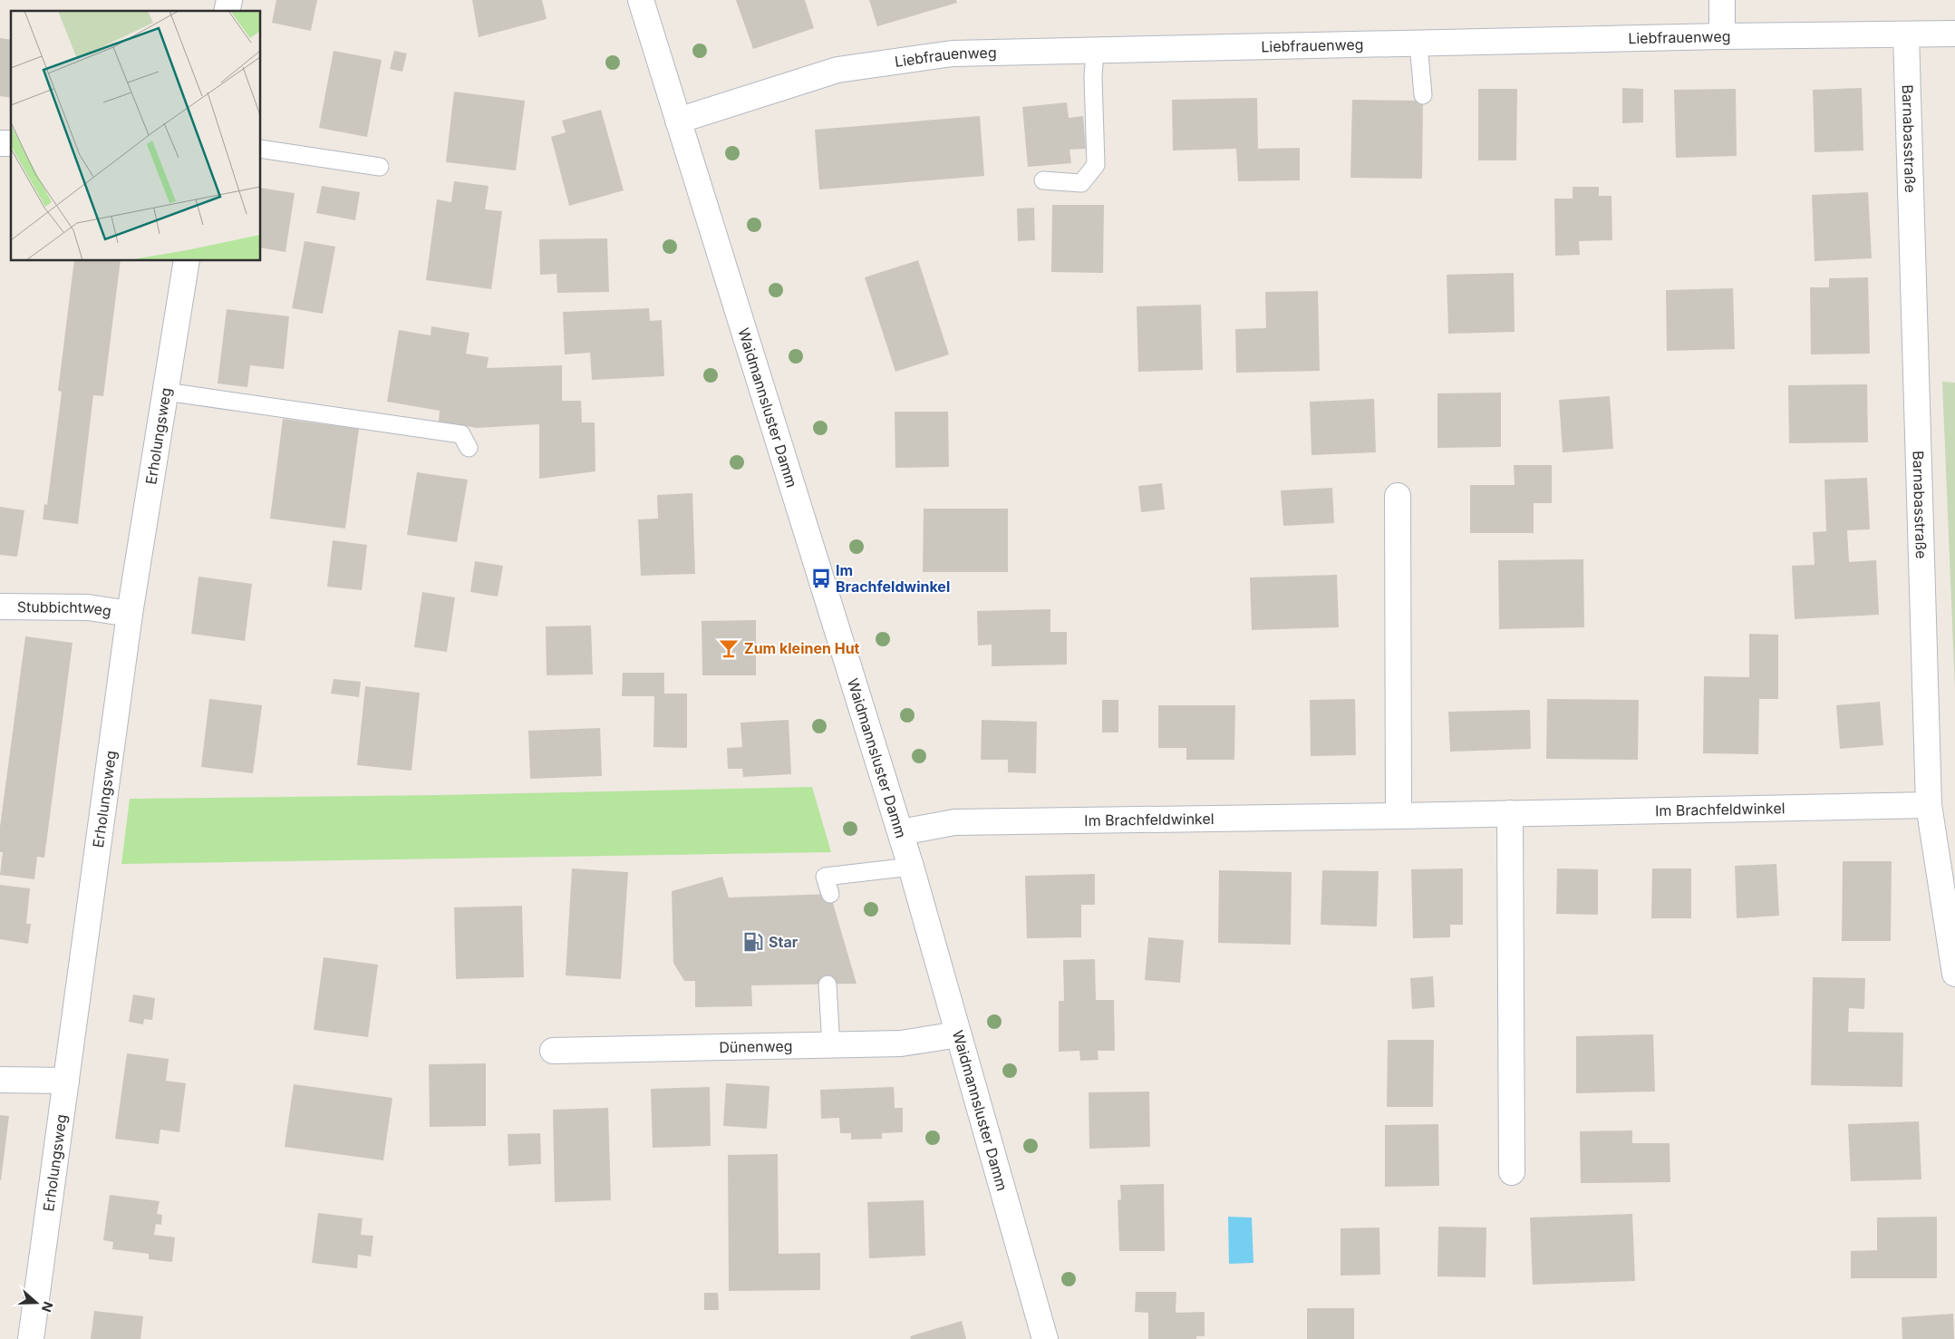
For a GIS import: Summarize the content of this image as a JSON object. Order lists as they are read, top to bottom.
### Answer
{
  "streets": {
    "street": [
      "Liebfrauenweg",
      "Barnabasstraße",
      "Waidmannsluster Damm",
      "Erholungsweg",
      "Stubbichtweg",
      "Im Brachfeldwinkel",
      "Dünenweg"
    ]
  },
  "crossings": [
    ["Liebfrauenweg", "Barnabasstraße"],
    ["Liebfrauenweg", "Waidmannsluster Damm"],
    ["Barnabasstraße", "Im Brachfeldwinkel"],
    ["Waidmannsluster Damm", "Im Brachfeldwinkel"],
    ["Waidmannsluster Damm", "Dünenweg"],
    ["Erholungsweg", "Stubbichtweg"]
  ],
  "places": {
    "bus stop": ["Im Brachfeldwinkel"],
    "bar": ["Zum kleinen Hut"],
    "fuel station": ["Star"]
  },
  "north": "right"
}
